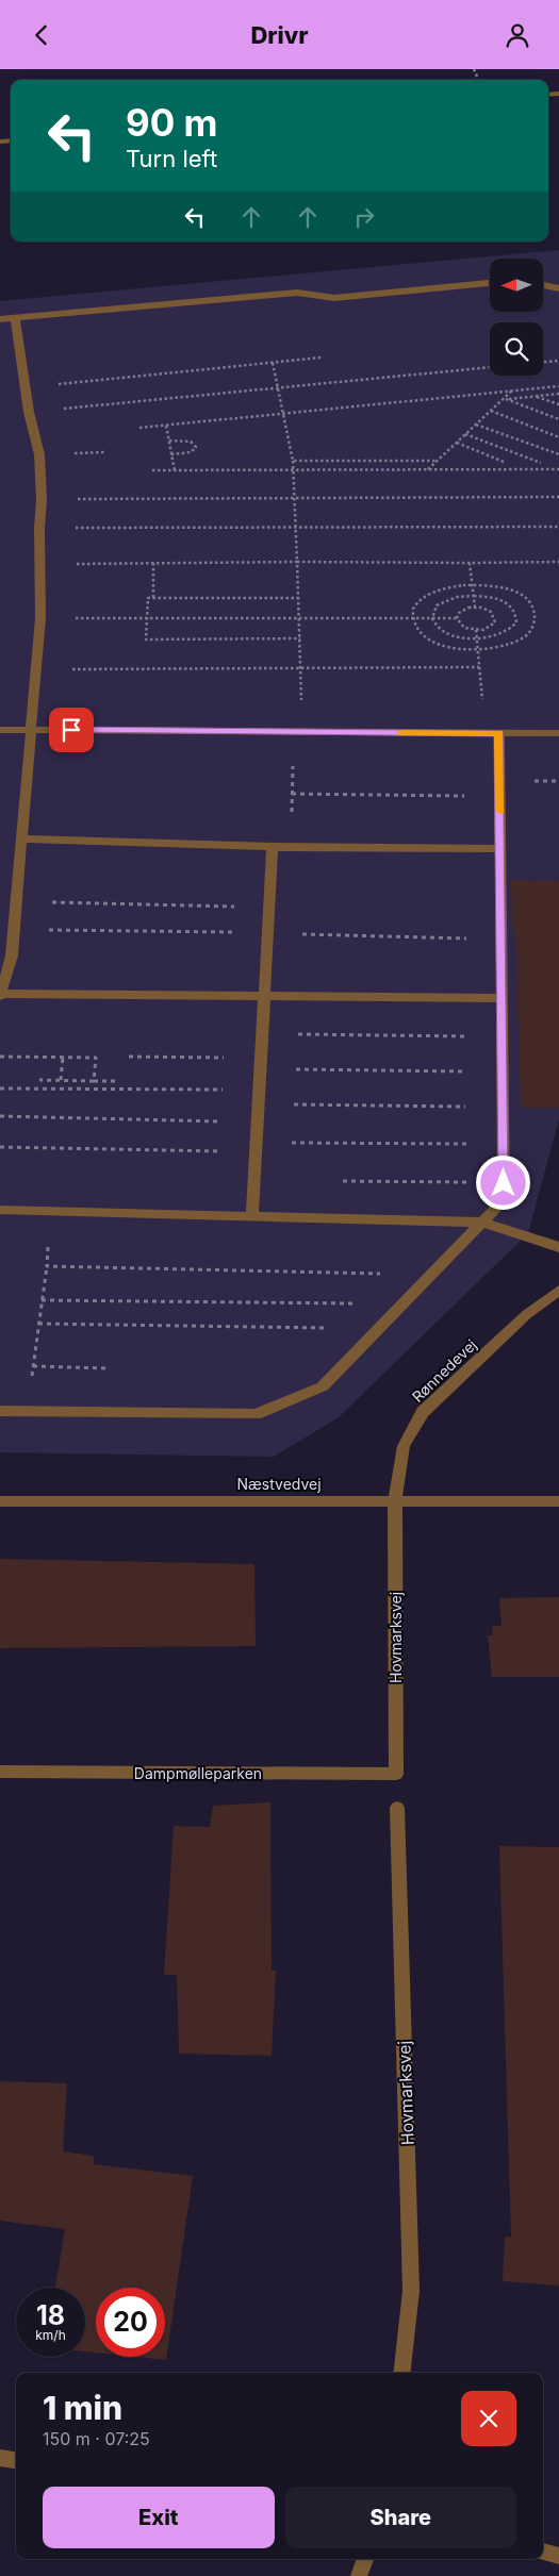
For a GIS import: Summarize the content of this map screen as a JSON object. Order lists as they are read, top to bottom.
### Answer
{
  "streets": {
    "street": [
      "Rønnedevej",
      "Næstvedvej",
      "Hovmarksvej",
      "Dampmølleparken"
    ]
  },
  "crossings": [
    ["Rønnedevej", "Næstvedvej"],
    ["Rønnedevej", "Hovmarksvej"],
    ["Næstvedvej", "Hovmarksvej"],
    ["Hovmarksvej", "Dampmølleparken"]
  ],
  "north": "left",
  "page": {
    "header": "Drivr",
    "turn": ["90 m", "Turn left"],
    "speed": "18 km/h",
    "limit": "20",
    "heading": ["1 min", "150 m · 07:25"],
    "buttons": ["Exit", "Share"]
  }
}
